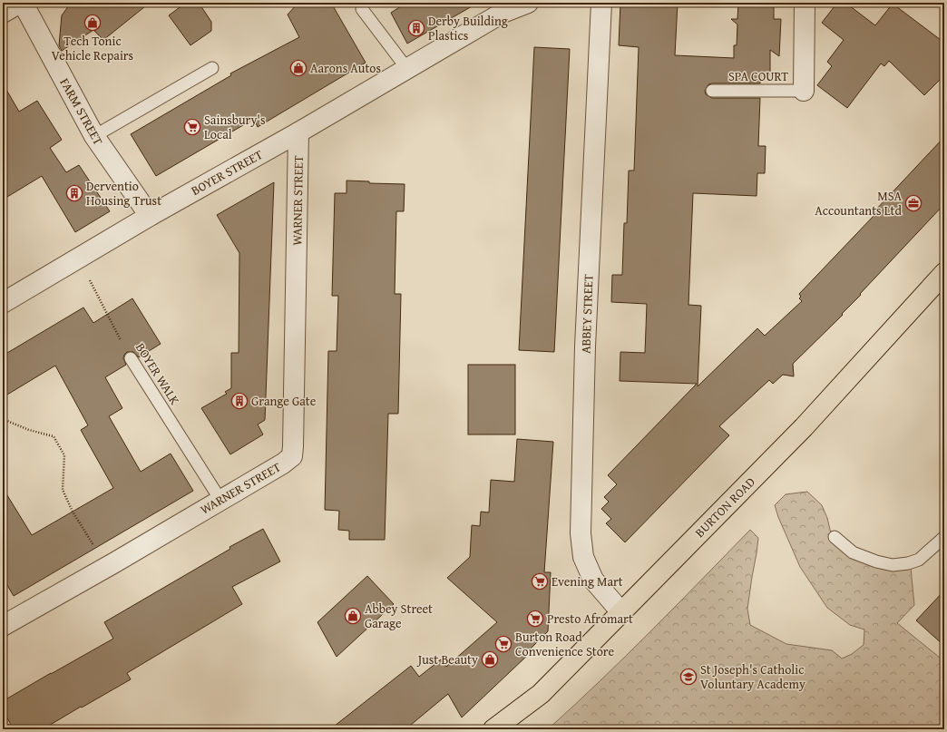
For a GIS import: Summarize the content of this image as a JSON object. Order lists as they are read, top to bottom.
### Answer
{
  "streets": {
    "main road": ["BURTON ROAD"],
    "street": [
      "FARM STREET",
      "BOYER STREET",
      "WARNER STREET",
      "ABBEY STREET"
    ],
    "lane": ["SPA COURT", "BOYER WALK"]
  },
  "crossings": [
    ["FARM STREET", "BOYER STREET"],
    ["BOYER STREET", "WARNER STREET"],
    ["BOYER STREET", "BOYER WALK"],
    ["WARNER STREET", "BOYER WALK"],
    ["ABBEY STREET", "BURTON ROAD"]
  ],
  "places": {
    "shop": [
      "Tech Tonic Vehicle Repairs",
      "Aarons Autos",
      "Abbey Street Garage",
      "Just Beauty"
    ],
    "building": ["Derby Building Plastics", "Derventio Housing Trust", "Grange Gate"],
    "supermarket": [
      "Sainsbury's Local",
      "Evening Mart",
      "Presto Afromart",
      "Burton Road Convenience Store"
    ],
    "office": ["MSA Accountants Ltd"],
    "school or university": ["St Joseph's Catholic Voluntary Academy"]
  }
}
